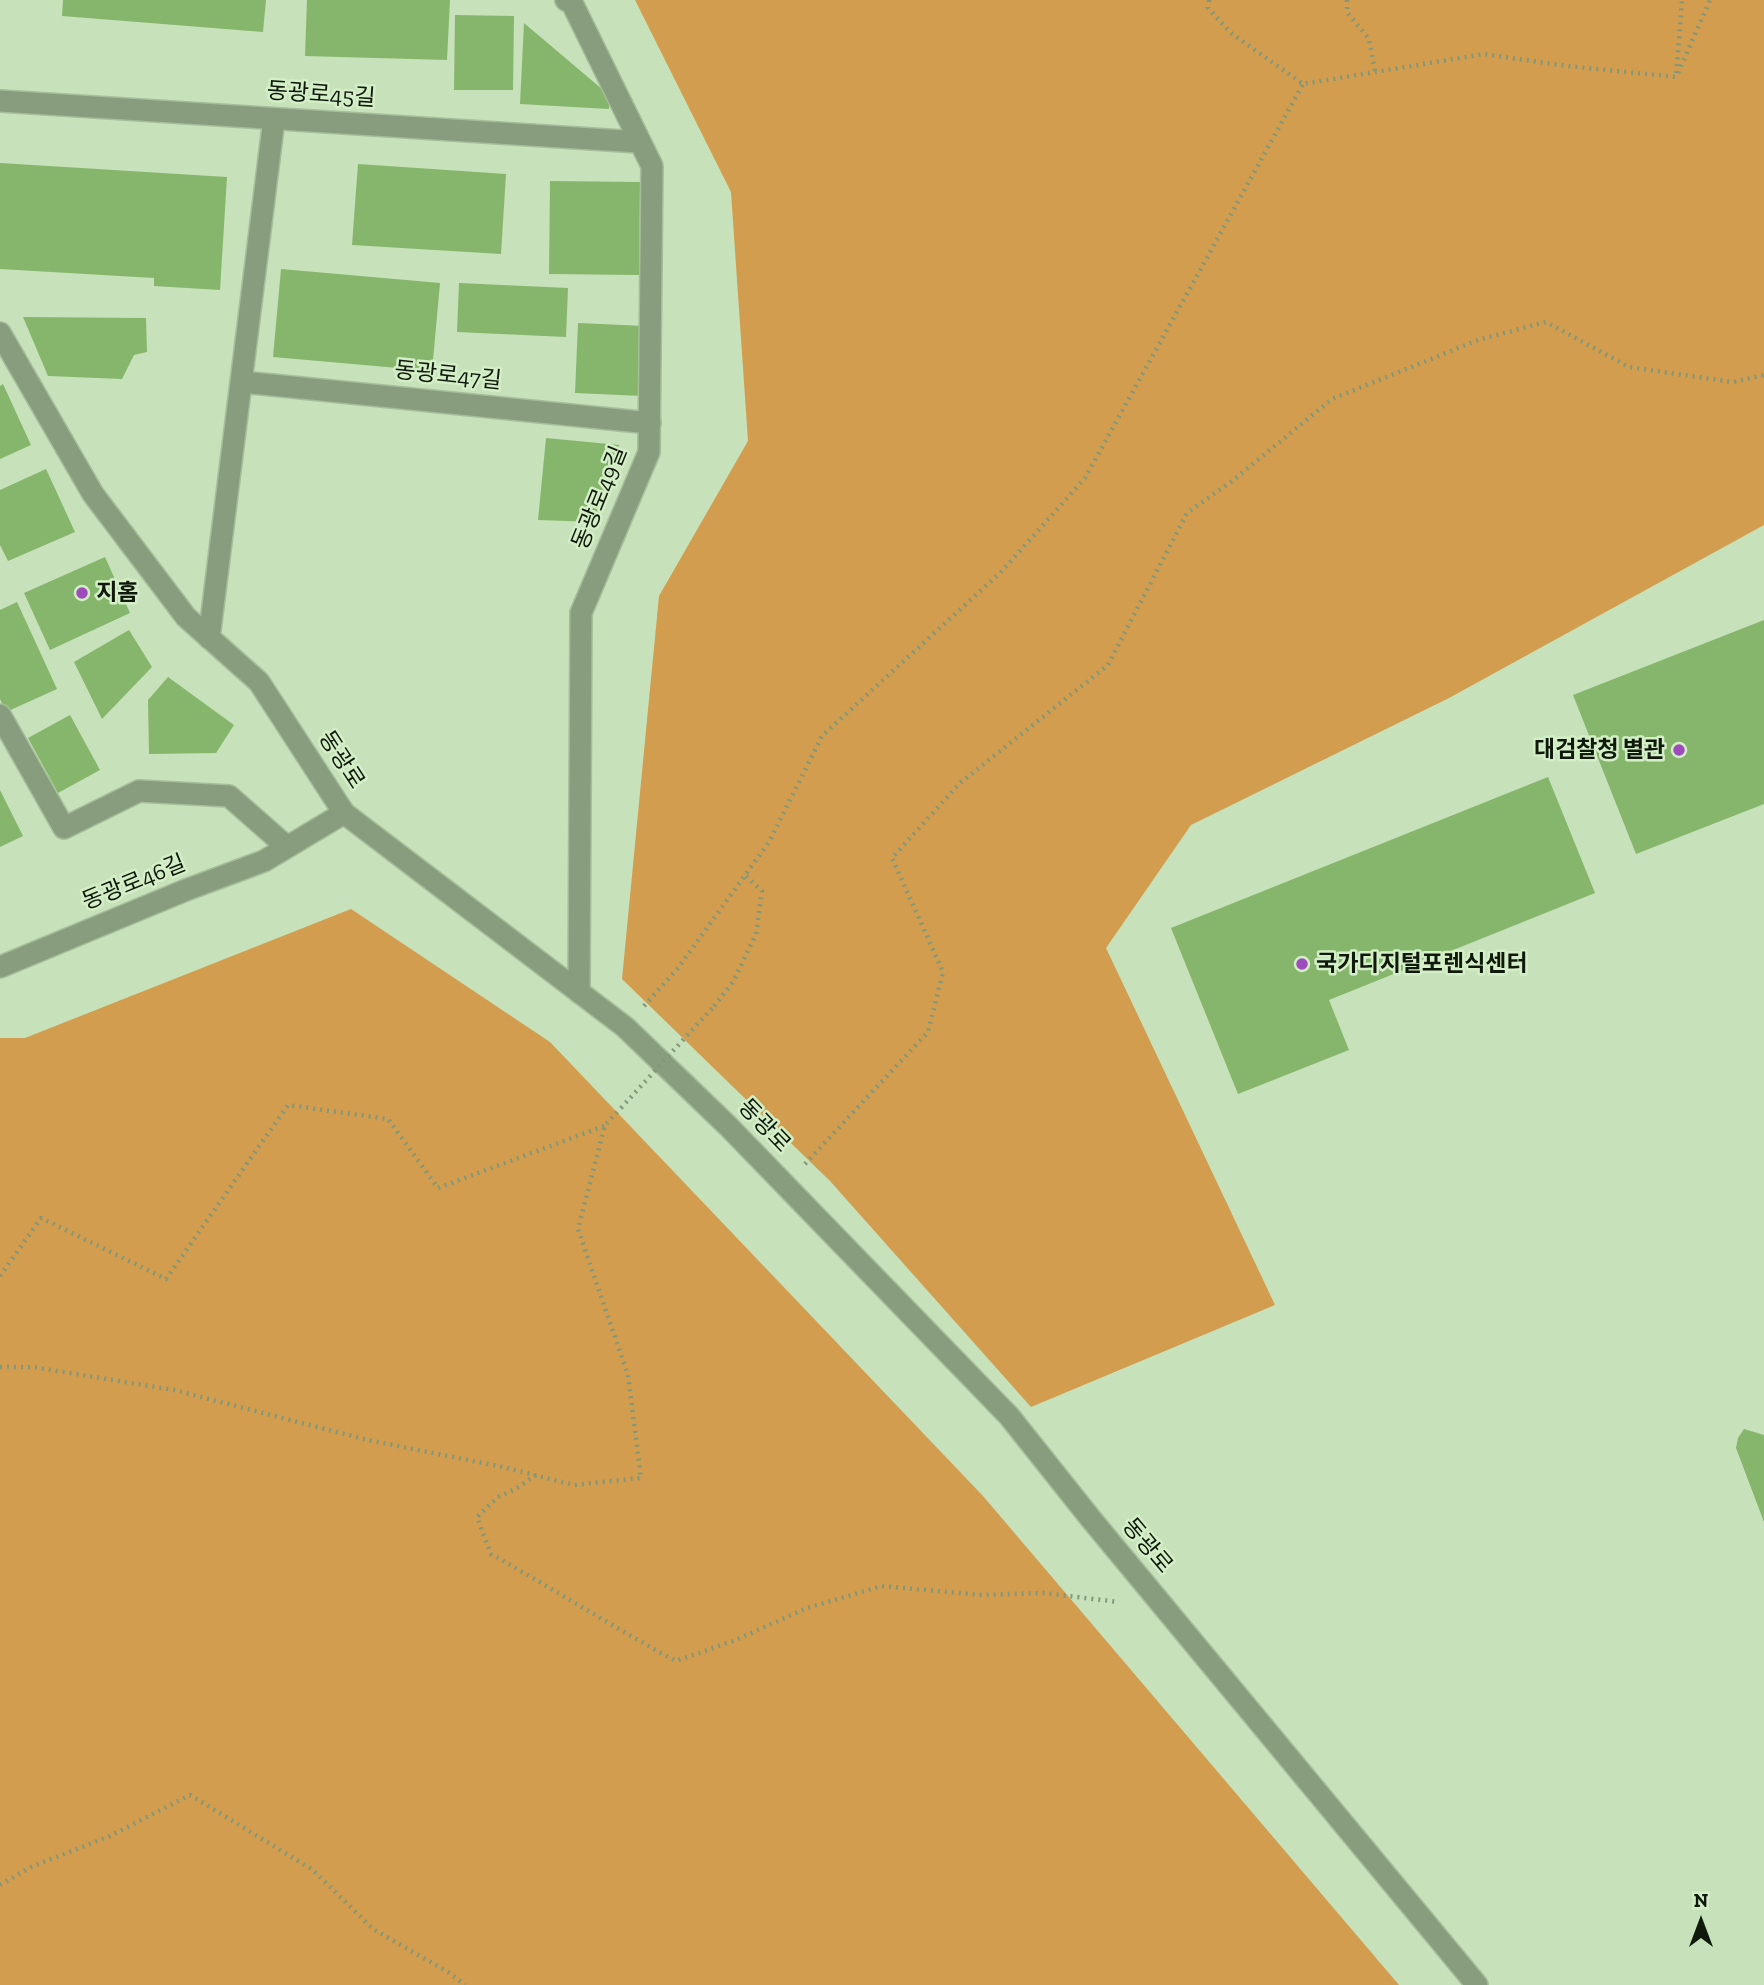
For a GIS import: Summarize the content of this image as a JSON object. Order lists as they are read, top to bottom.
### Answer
{
  "streets": {
    "street": [
      "동광로45길",
      "동광로47길",
      "동광로49길",
      "동광로",
      "동광로46길"
    ]
  },
  "crossings": [
    ["동광로45길", "동광로49길"],
    ["동광로47길", "동광로49길"],
    ["동광로49길", "동광로"],
    ["동광로", "동광로46길"]
  ],
  "places": ["지홈", "대검찰청 별관", "국가디지털포렌식센터"],
  "north": "top"
}
